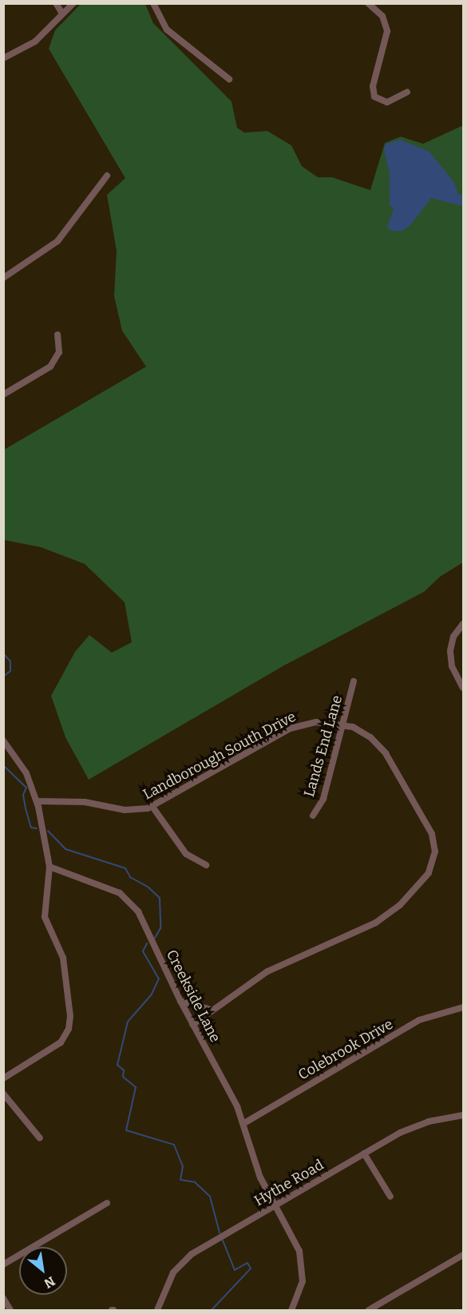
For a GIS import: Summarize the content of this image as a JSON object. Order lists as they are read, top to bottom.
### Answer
{
  "streets": {
    "street": [
      "Lands End Lane",
      "Landborough South Drive",
      "Creekside Lane",
      "Colebrook Drive",
      "Hythe Road"
    ]
  },
  "crossings": [
    ["Lands End Lane", "Landborough South Drive"],
    ["Landborough South Drive", "Creekside Lane"],
    ["Creekside Lane", "Colebrook Drive"],
    ["Creekside Lane", "Hythe Road"]
  ],
  "north": "bottom right"
}
